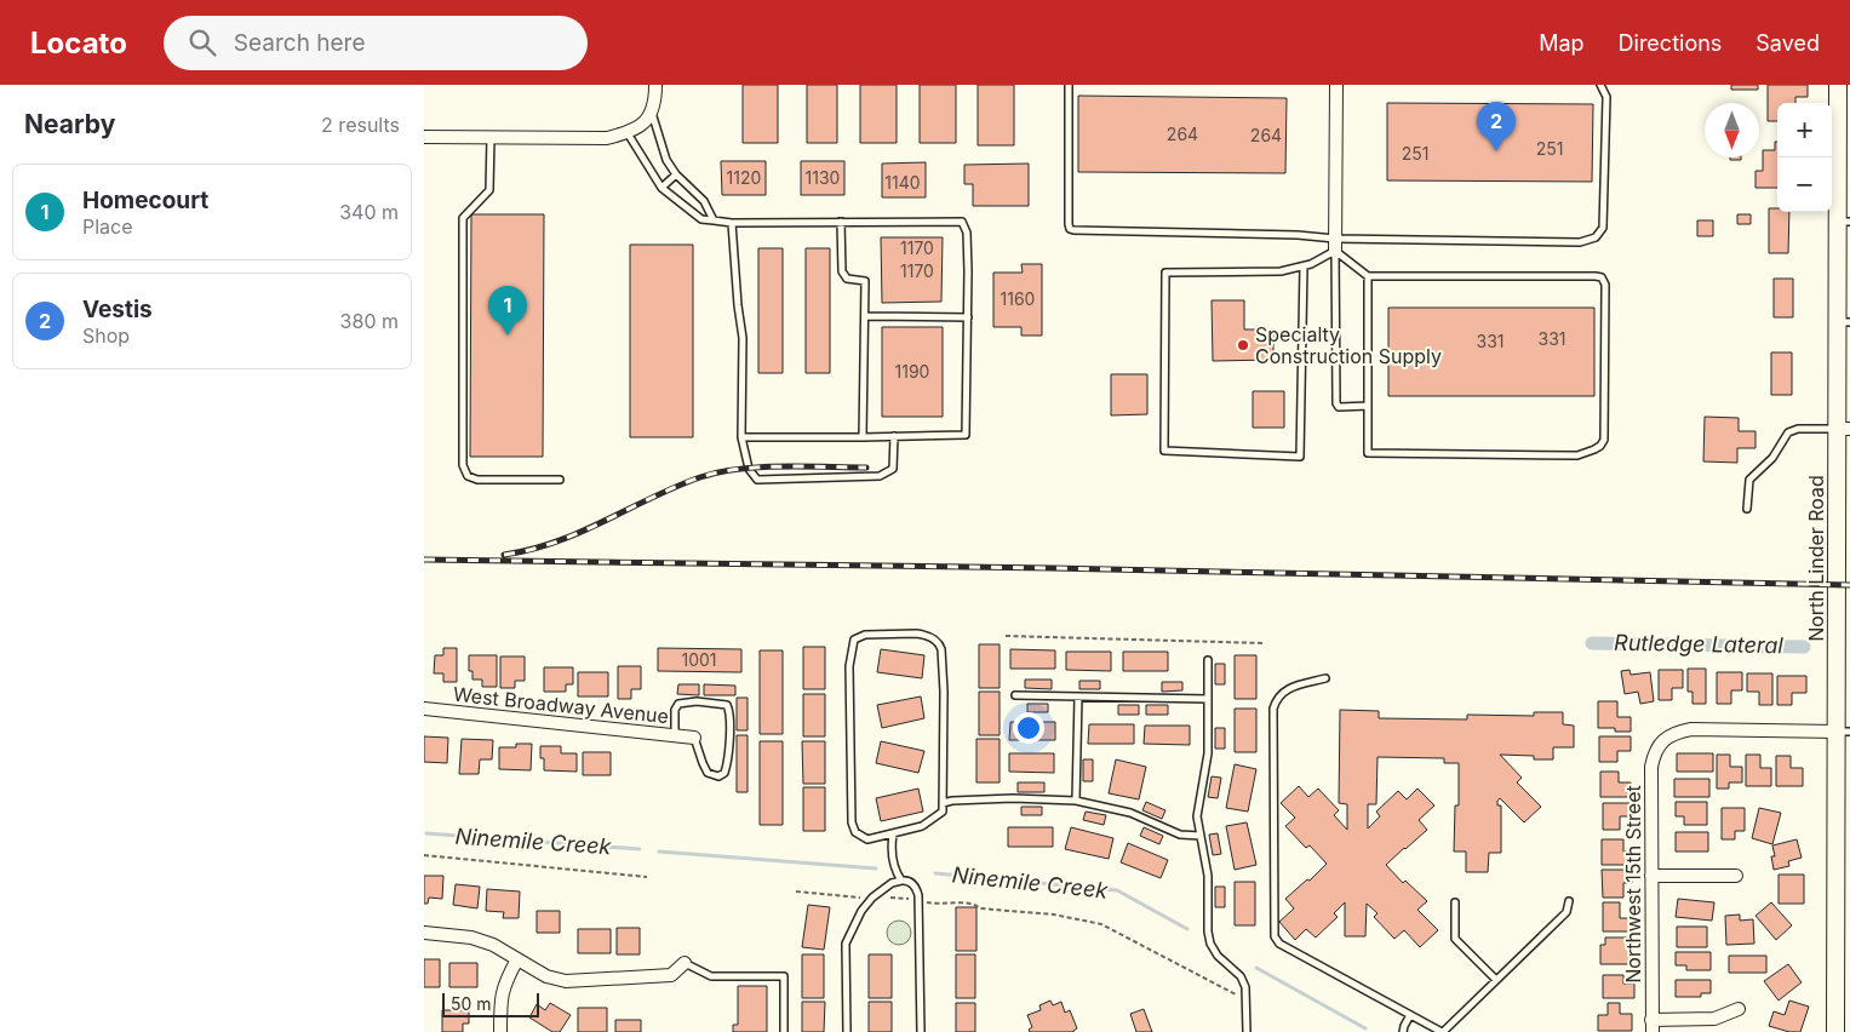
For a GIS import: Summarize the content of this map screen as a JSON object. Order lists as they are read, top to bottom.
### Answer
{
  "streets": {
    "main road": ["North Linder Road"],
    "street": ["West Broadway Avenue", "Northwest 15th Street"]
  },
  "crossings": [
    ["North Linder Road", "Northwest 15th Street"]
  ],
  "water": ["Rutledge Lateral", "Ninemile Creek"],
  "places": ["Specialty Construction Supply"],
  "house_numbers": [
    "264",
    "264",
    "251",
    "251",
    "1120",
    "1130",
    "1140",
    "1170",
    "1170",
    "1160",
    "331",
    "331",
    "1190",
    "1001"
  ],
  "scale_bar": "50 m",
  "north": "bottom",
  "page": {
    "header": "Locato",
    "search": "Search here",
    "nav": ["Map", "Directions", "Saved"],
    "heading": ["Nearby", "2 results"],
    "pins": ["2", "1"],
    "map_buttons": ["+", "−"],
    "list": [
      {
        "mark": "1",
        "name": "Homecourt",
        "note": "Place",
        "value": "340 m"
      },
      {
        "mark": "2",
        "name": "Vestis",
        "note": "Shop",
        "value": "380 m"
      }
    ],
    "scale": "50 m"
  }
}
